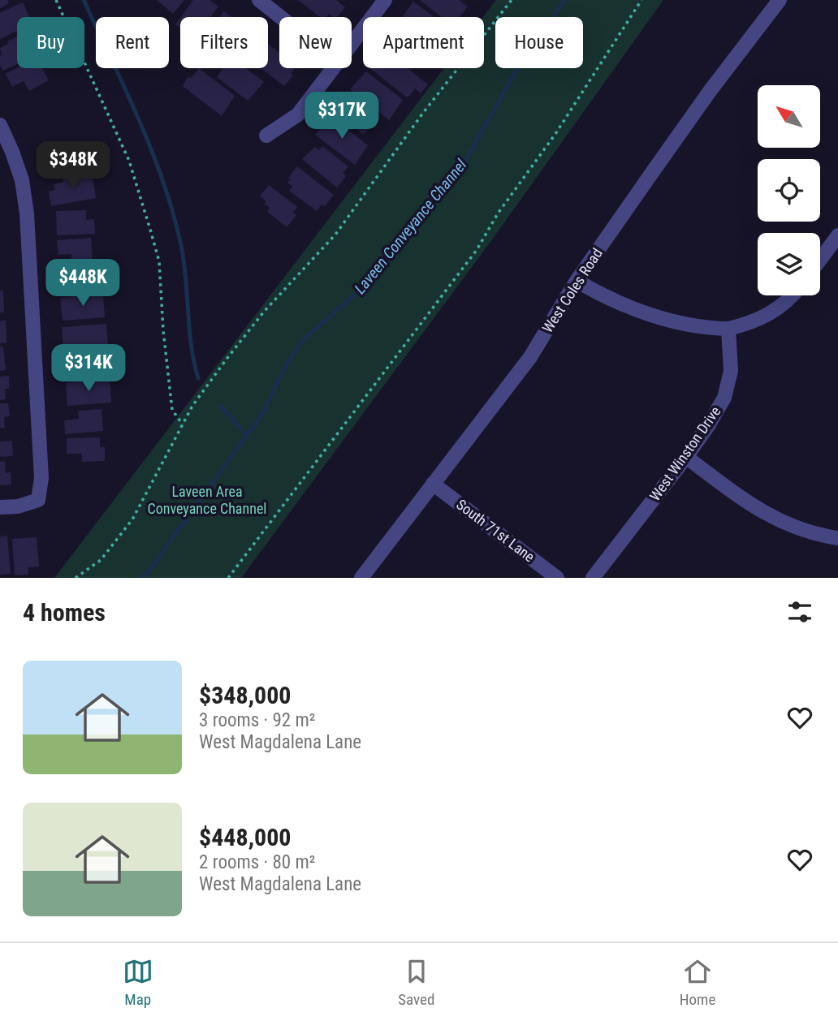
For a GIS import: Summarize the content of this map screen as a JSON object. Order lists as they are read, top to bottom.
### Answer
{
  "streets": {
    "street": ["West Coles Road", "West Winston Drive", "South 71st Lane"]
  },
  "crossings": [
    ["West Coles Road", "South 71st Lane"]
  ],
  "water": ["Laveen Conveyance Channel"],
  "parks": ["Laveen Area Conveyance Channel"],
  "north": "top left",
  "page": {
    "chip": [
      "Buy",
      "Rent",
      "Filters",
      "New",
      "Apartment",
      "House"
    ],
    "price": [
      "$317K",
      "$348K",
      "$448K",
      "$314K"
    ],
    "heading": "4 homes",
    "list": [
      {
        "name": "$348,000",
        "note": "3 rooms · 92 m² · West Magdalena Lane"
      },
      {
        "name": "$448,000",
        "note": "2 rooms · 80 m² · West Magdalena Lane"
      }
    ],
    "tabs": ["Map", "Saved", "Home"]
  }
}
